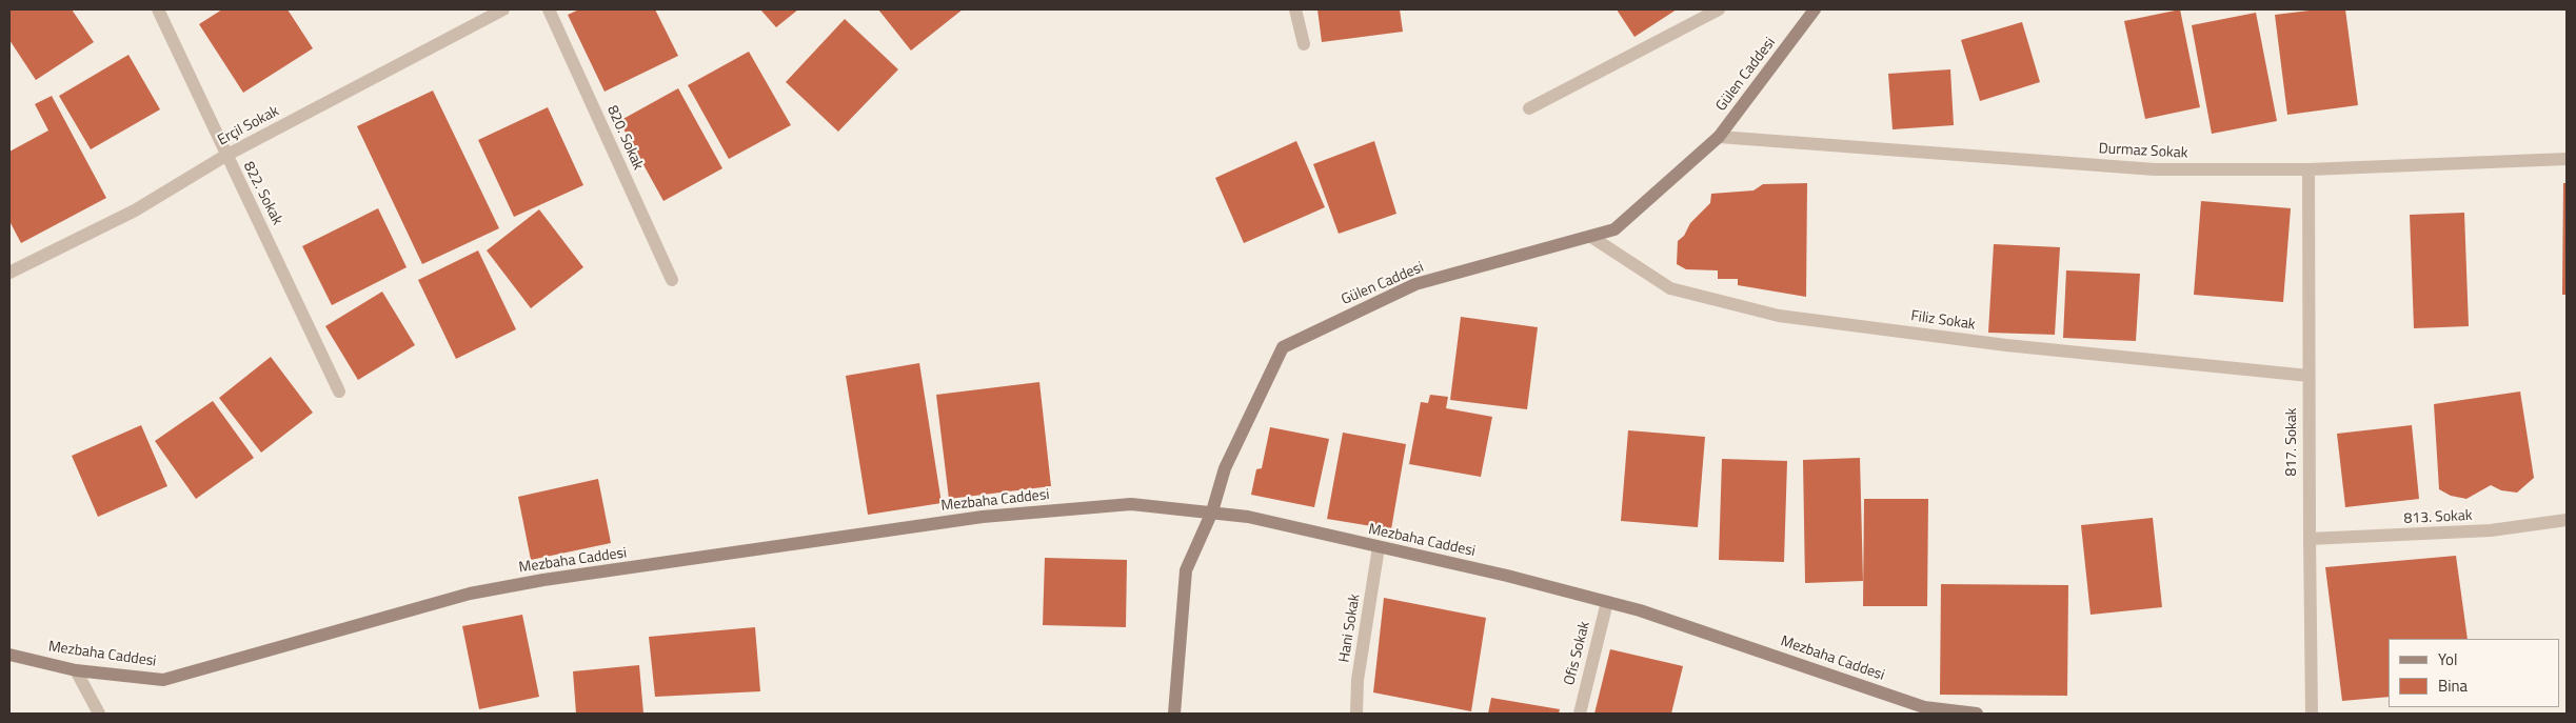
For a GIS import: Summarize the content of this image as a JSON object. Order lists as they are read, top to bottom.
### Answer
{
  "streets": {
    "street": [
      "Gülen Caddesi",
      "Erçil Sokak",
      "820. Sokak",
      "Durmaz Sokak",
      "822. Sokak",
      "Filiz Sokak",
      "817. Sokak",
      "Mezbaha Caddesi",
      "813. Sokak",
      "Hani Sokak",
      "Ofis Sokak"
    ]
  },
  "crossings": [
    ["Gülen Caddesi", "Durmaz Sokak"],
    ["Gülen Caddesi", "Filiz Sokak"],
    ["Gülen Caddesi", "Mezbaha Caddesi"],
    ["Erçil Sokak", "822. Sokak"],
    ["Durmaz Sokak", "817. Sokak"],
    ["Filiz Sokak", "817. Sokak"],
    ["817. Sokak", "813. Sokak"],
    ["Mezbaha Caddesi", "Hani Sokak"],
    ["Mezbaha Caddesi", "Ofis Sokak"]
  ],
  "legend": ["Yol", "Bina"]
}
